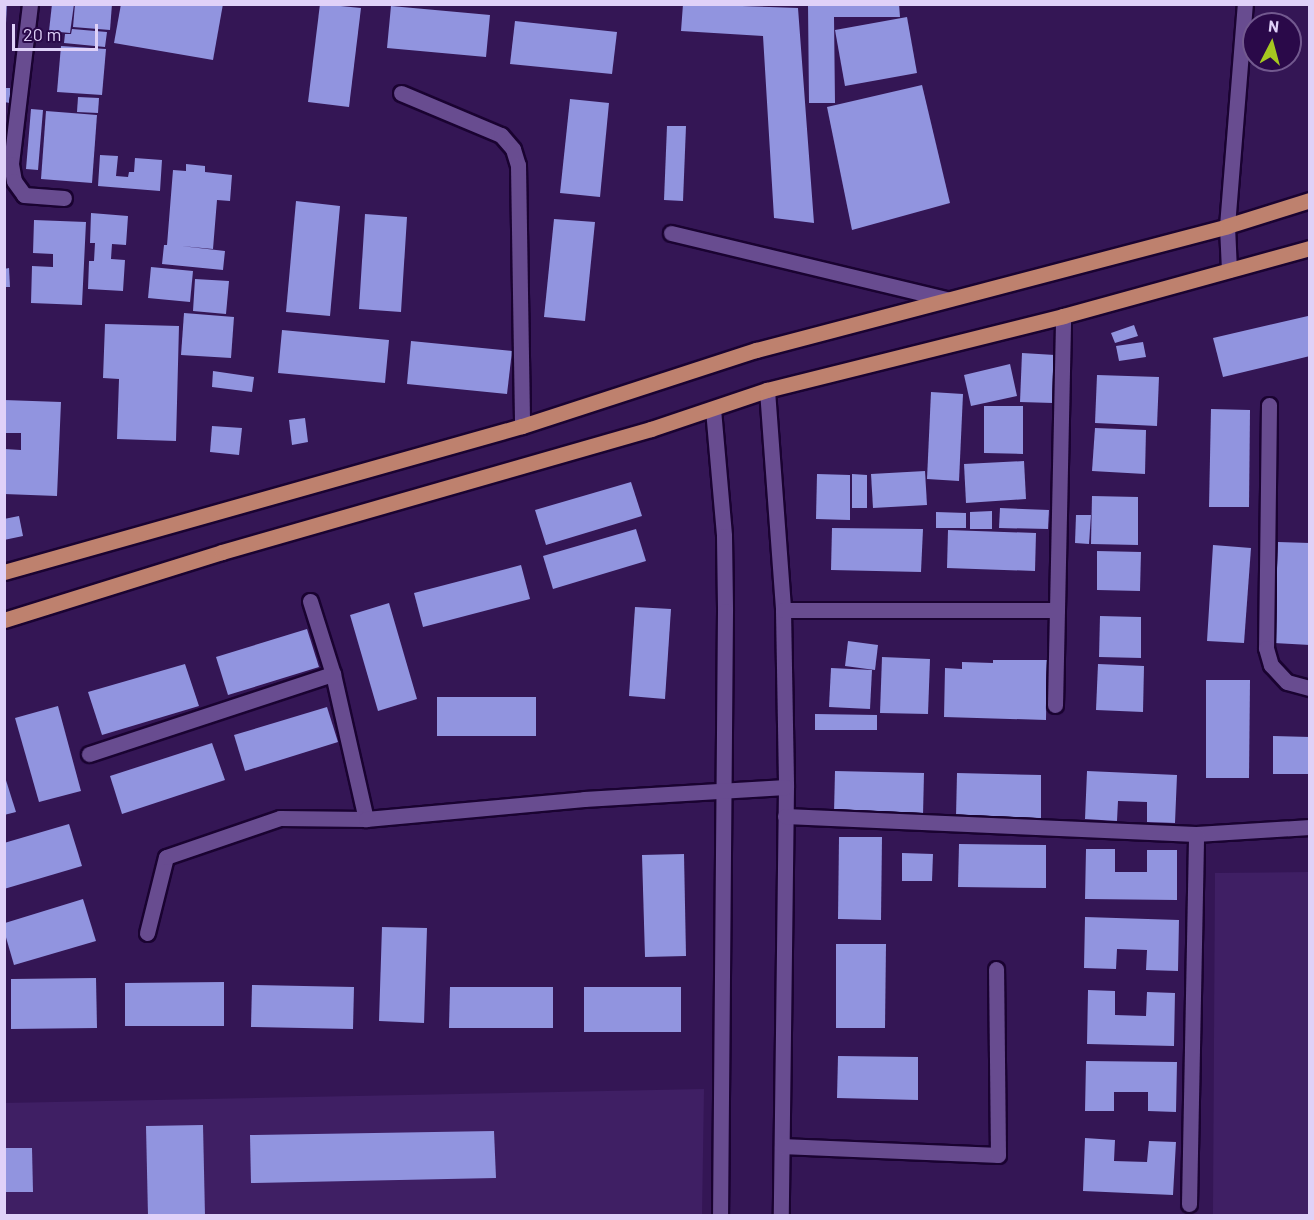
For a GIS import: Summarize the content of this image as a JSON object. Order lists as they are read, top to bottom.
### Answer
{
  "scale_bar": "20 m",
  "north": "top"
}
